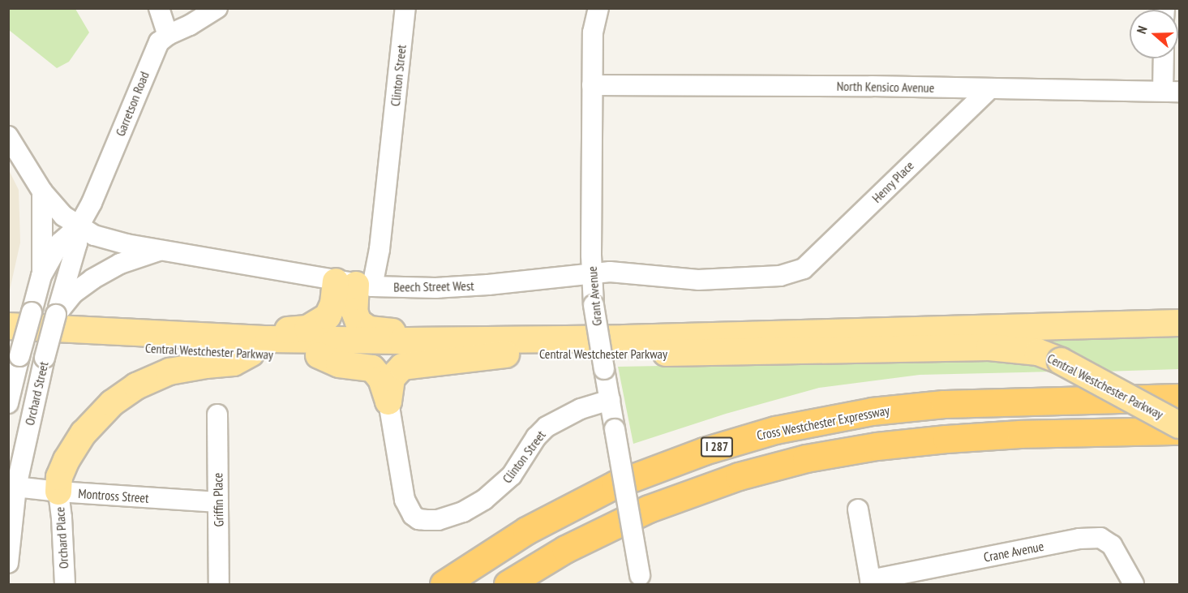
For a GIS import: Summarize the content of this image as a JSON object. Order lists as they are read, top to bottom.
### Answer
{
  "streets": {
    "highway": ["Cross Westchester Expressway", "I 287"],
    "main road": ["Central Westchester Parkway"],
    "street": [
      "Clinton Street",
      "North Kensico Avenue",
      "Garretson Road",
      "Henry Place",
      "Beech Street West",
      "Grant Avenue",
      "Orchard Street",
      "Montross Street",
      "Griffin Place",
      "Orchard Place",
      "Crane Avenue"
    ]
  },
  "crossings": [
    ["Clinton Street", "Beech Street West"],
    ["Clinton Street", "Grant Avenue"],
    ["North Kensico Avenue", "Henry Place"],
    ["North Kensico Avenue", "Grant Avenue"],
    ["Garretson Road", "Beech Street West"],
    ["Garretson Road", "Orchard Street"],
    ["Henry Place", "Beech Street West"],
    ["Beech Street West", "Grant Avenue"],
    ["Beech Street West", "Orchard Street"],
    ["Central Westchester Parkway", "Orchard Street"],
    ["Orchard Street", "Montross Street"],
    ["Montross Street", "Griffin Place"],
    ["Montross Street", "Orchard Place"]
  ],
  "north": "left"
}
